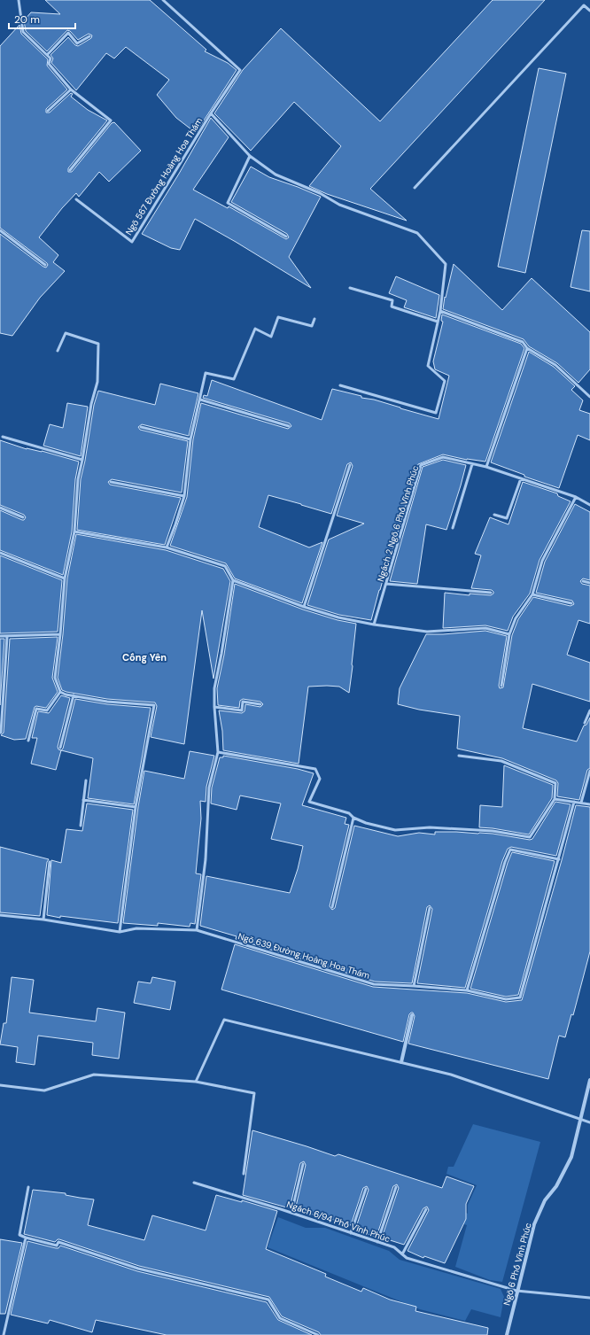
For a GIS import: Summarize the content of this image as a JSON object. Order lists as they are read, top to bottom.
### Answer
{
  "streets": {
    "street": ["Ngõ 6 Phố Vĩnh Phúc"],
    "lane": [
      "Ngõ 567 Đường Hoàng Hoa Thám",
      "Ngách 2 Ngõ 6 Phố Vĩnh Phúc",
      "Ngõ 639 Đường Hoàng Hoa Thám",
      "Ngách 6/94 Phố Vĩnh Phúc"
    ]
  },
  "crossings": [
    ["Ngách 6/94 Phố Vĩnh Phúc", "Ngõ 6 Phố Vĩnh Phúc"]
  ],
  "districts": ["Cống Yên"],
  "scale_bar": "20 m"
}
